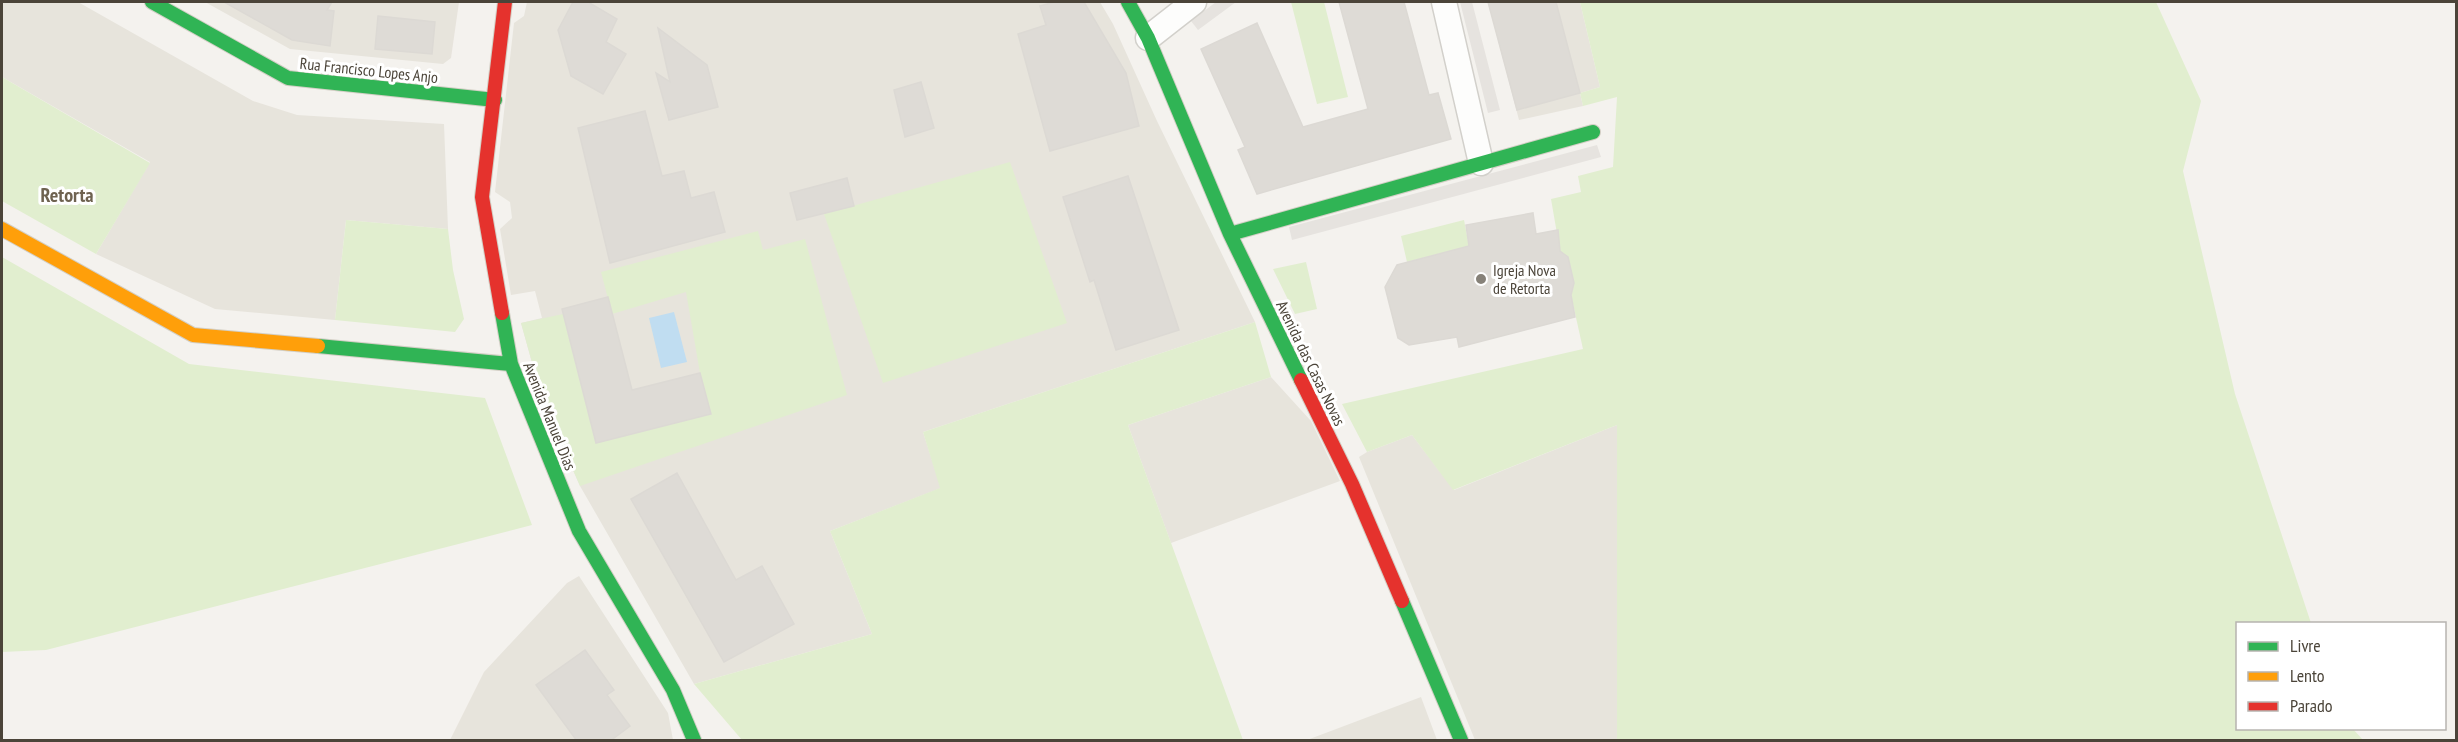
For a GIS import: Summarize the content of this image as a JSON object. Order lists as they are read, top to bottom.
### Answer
{
  "streets": {
    "street": ["Rua Francisco Lopes Anjo", "Avenida das Casas Novas", "Avenida Manuel Dias"]
  },
  "crossings": [
    ["Rua Francisco Lopes Anjo", "Avenida Manuel Dias"]
  ],
  "districts": ["Retorta"],
  "places": ["Igreja Nova de Retorta"],
  "legend": ["Livre", "Lento", "Parado"]
}
